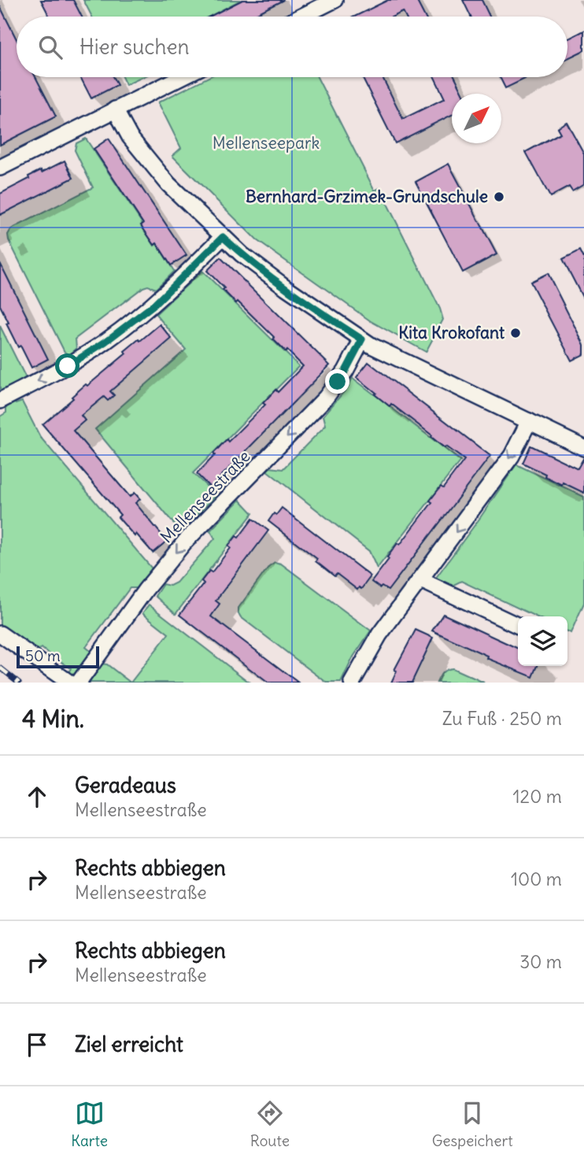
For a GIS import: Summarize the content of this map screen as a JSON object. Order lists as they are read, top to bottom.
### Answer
{
  "streets": {
    "street": ["Mellenseestraße"]
  },
  "one_way": ["Mellenseestraße"],
  "parks": ["Mellenseepark"],
  "places": ["Bernhard-Grzimek-Grundschule", "Kita Krokofant"],
  "scale_bar": "50 m",
  "north": "top right",
  "page": {
    "search": "Hier suchen",
    "scale": "50 m",
    "heading": ["4 Min.", "Zu Fuß · 250 m"],
    "list": [
      ["Geradeaus", "Mellenseestraße", "120 m"],
      ["Rechts abbiegen", "Mellenseestraße", "100 m"],
      ["Rechts abbiegen", "Mellenseestraße", "30 m"],
      "Ziel erreicht"
    ],
    "nav": ["Karte", "Route", "Gespeichert"]
  }
}
